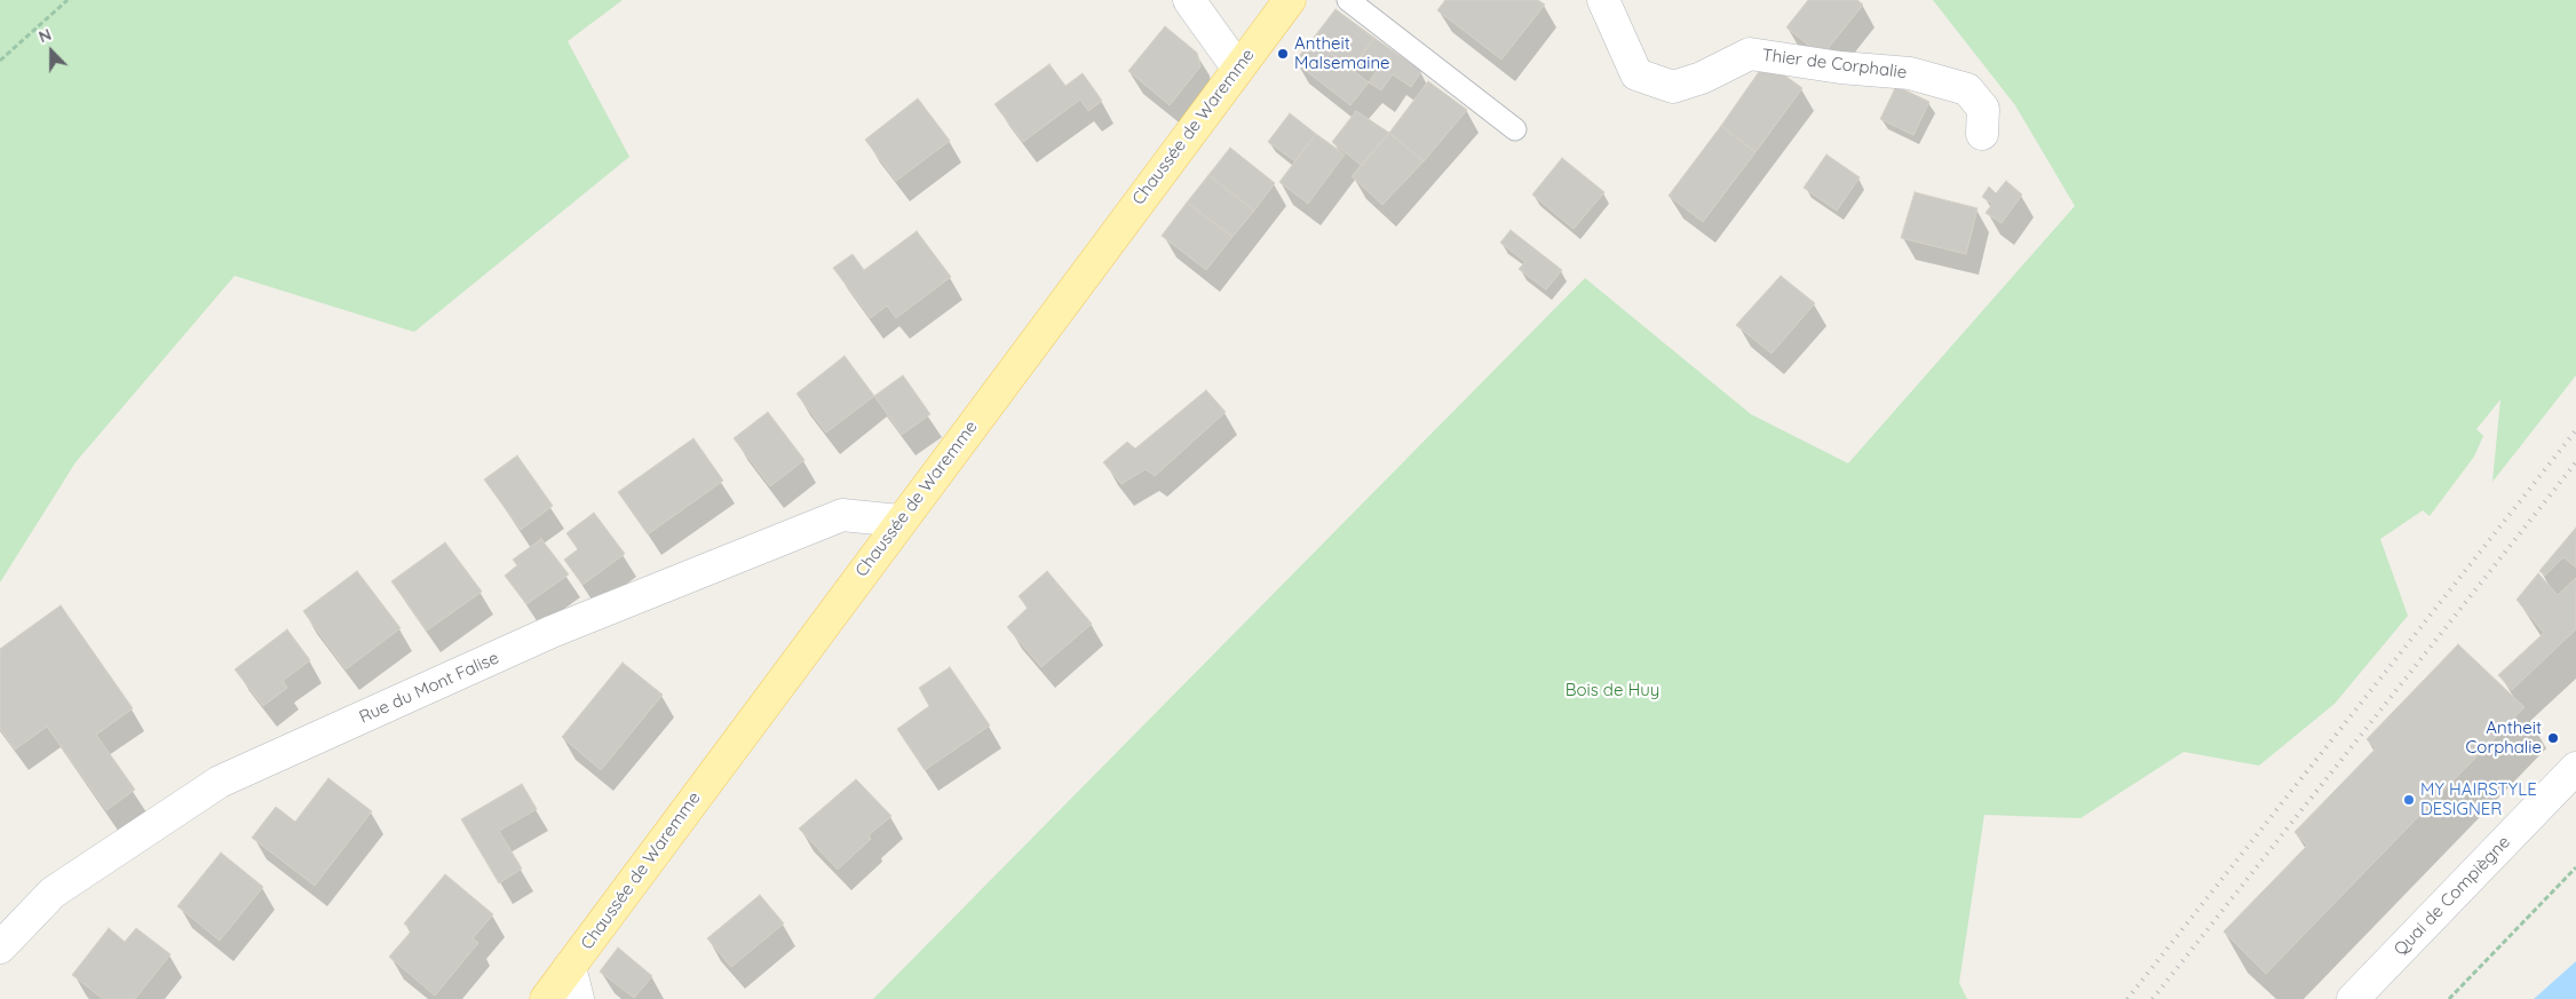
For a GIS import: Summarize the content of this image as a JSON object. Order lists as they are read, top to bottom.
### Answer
{
  "streets": {
    "main road": ["Chaussée de Waremme"],
    "street": ["Thier de Corphalie", "Rue du Mont Falise", "Quai de Compiègne"]
  },
  "crossings": [
    ["Chaussée de Waremme", "Rue du Mont Falise"]
  ],
  "parks": ["Bois de Huy"],
  "places": ["Antheit Malsemaine", "Antheit Corphalie", "MY HAIRSTYLE DESIGNER"],
  "north": "top"
}
